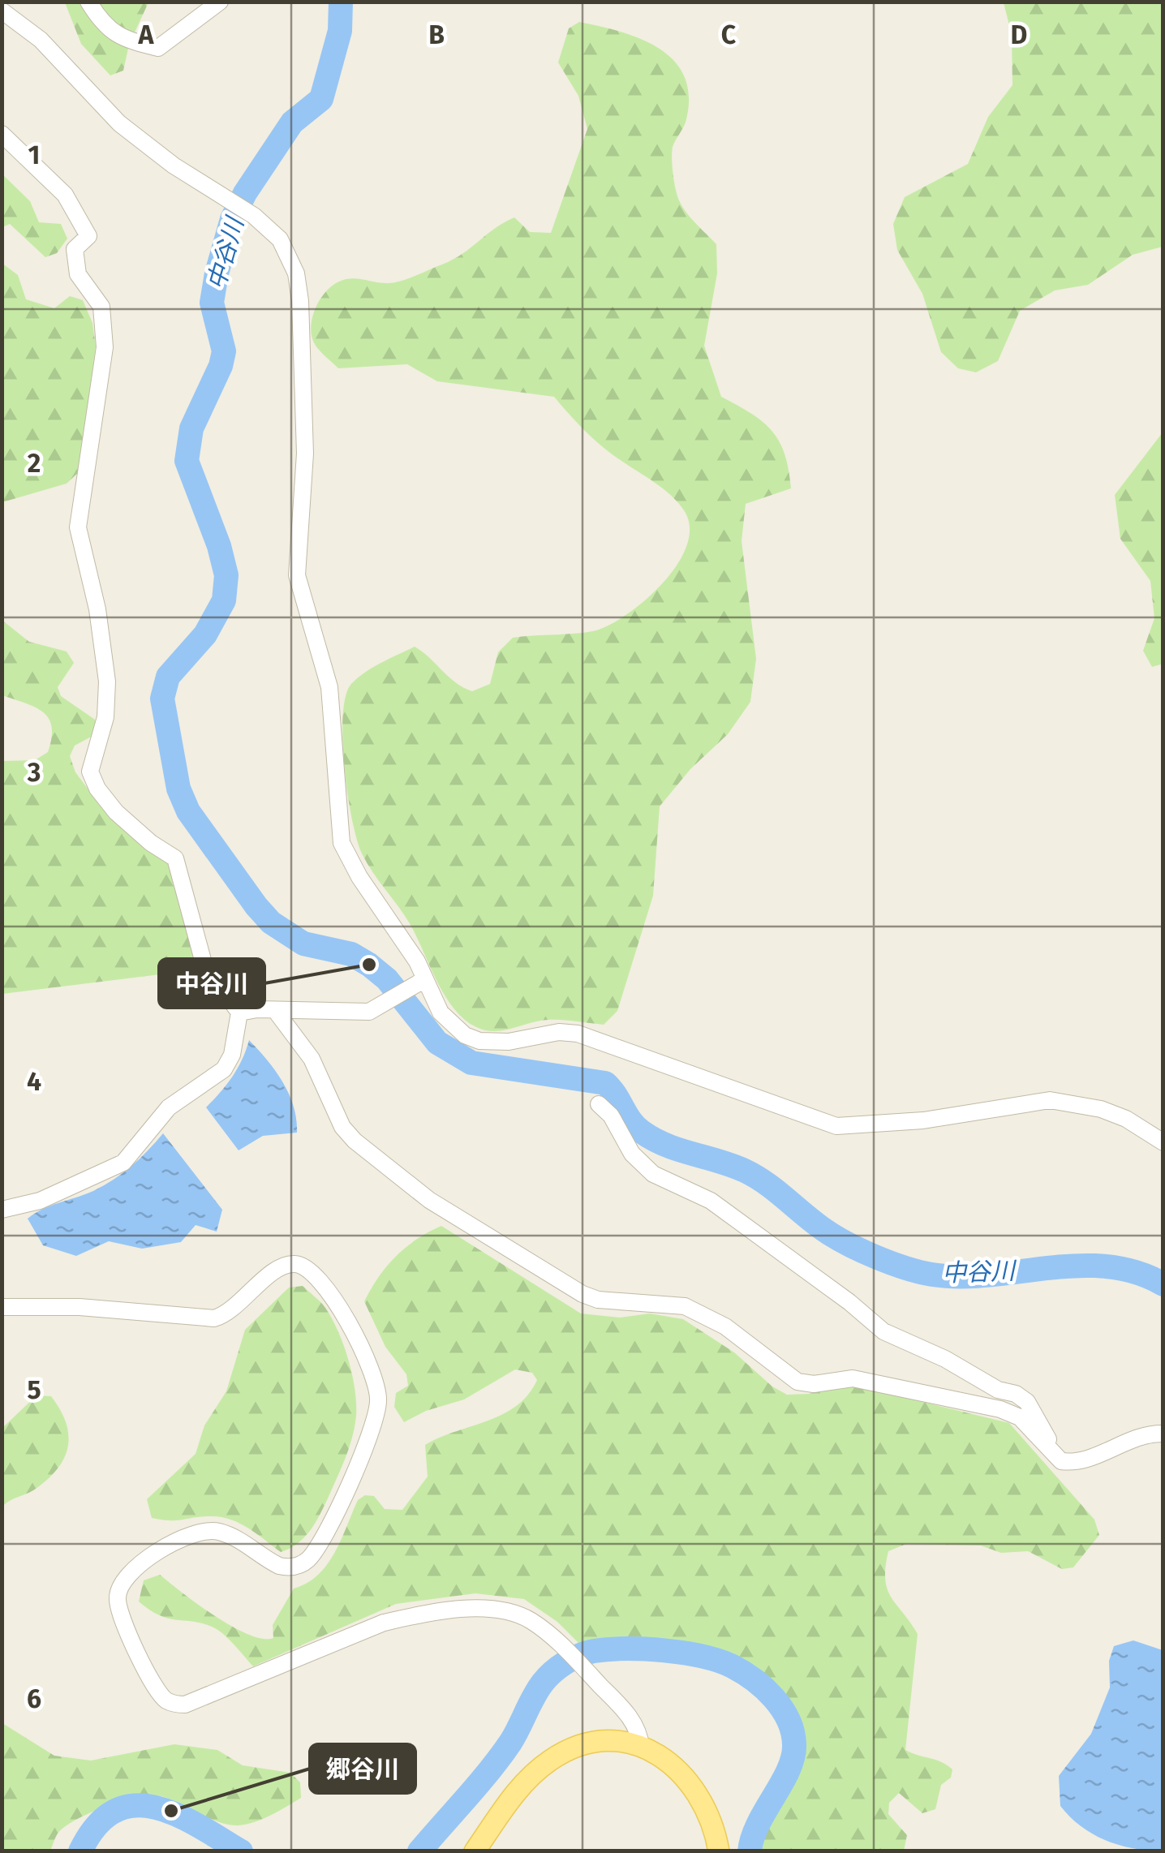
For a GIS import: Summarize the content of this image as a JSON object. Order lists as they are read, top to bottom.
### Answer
{
  "water": ["中谷川"],
  "places": ["中谷川", "郷谷川"],
  "grid": {
    "columns": [
      "A",
      "B",
      "C",
      "D"
    ],
    "rows": [
      "1",
      "2",
      "3",
      "4",
      "5",
      "6"
    ]
  }
}
